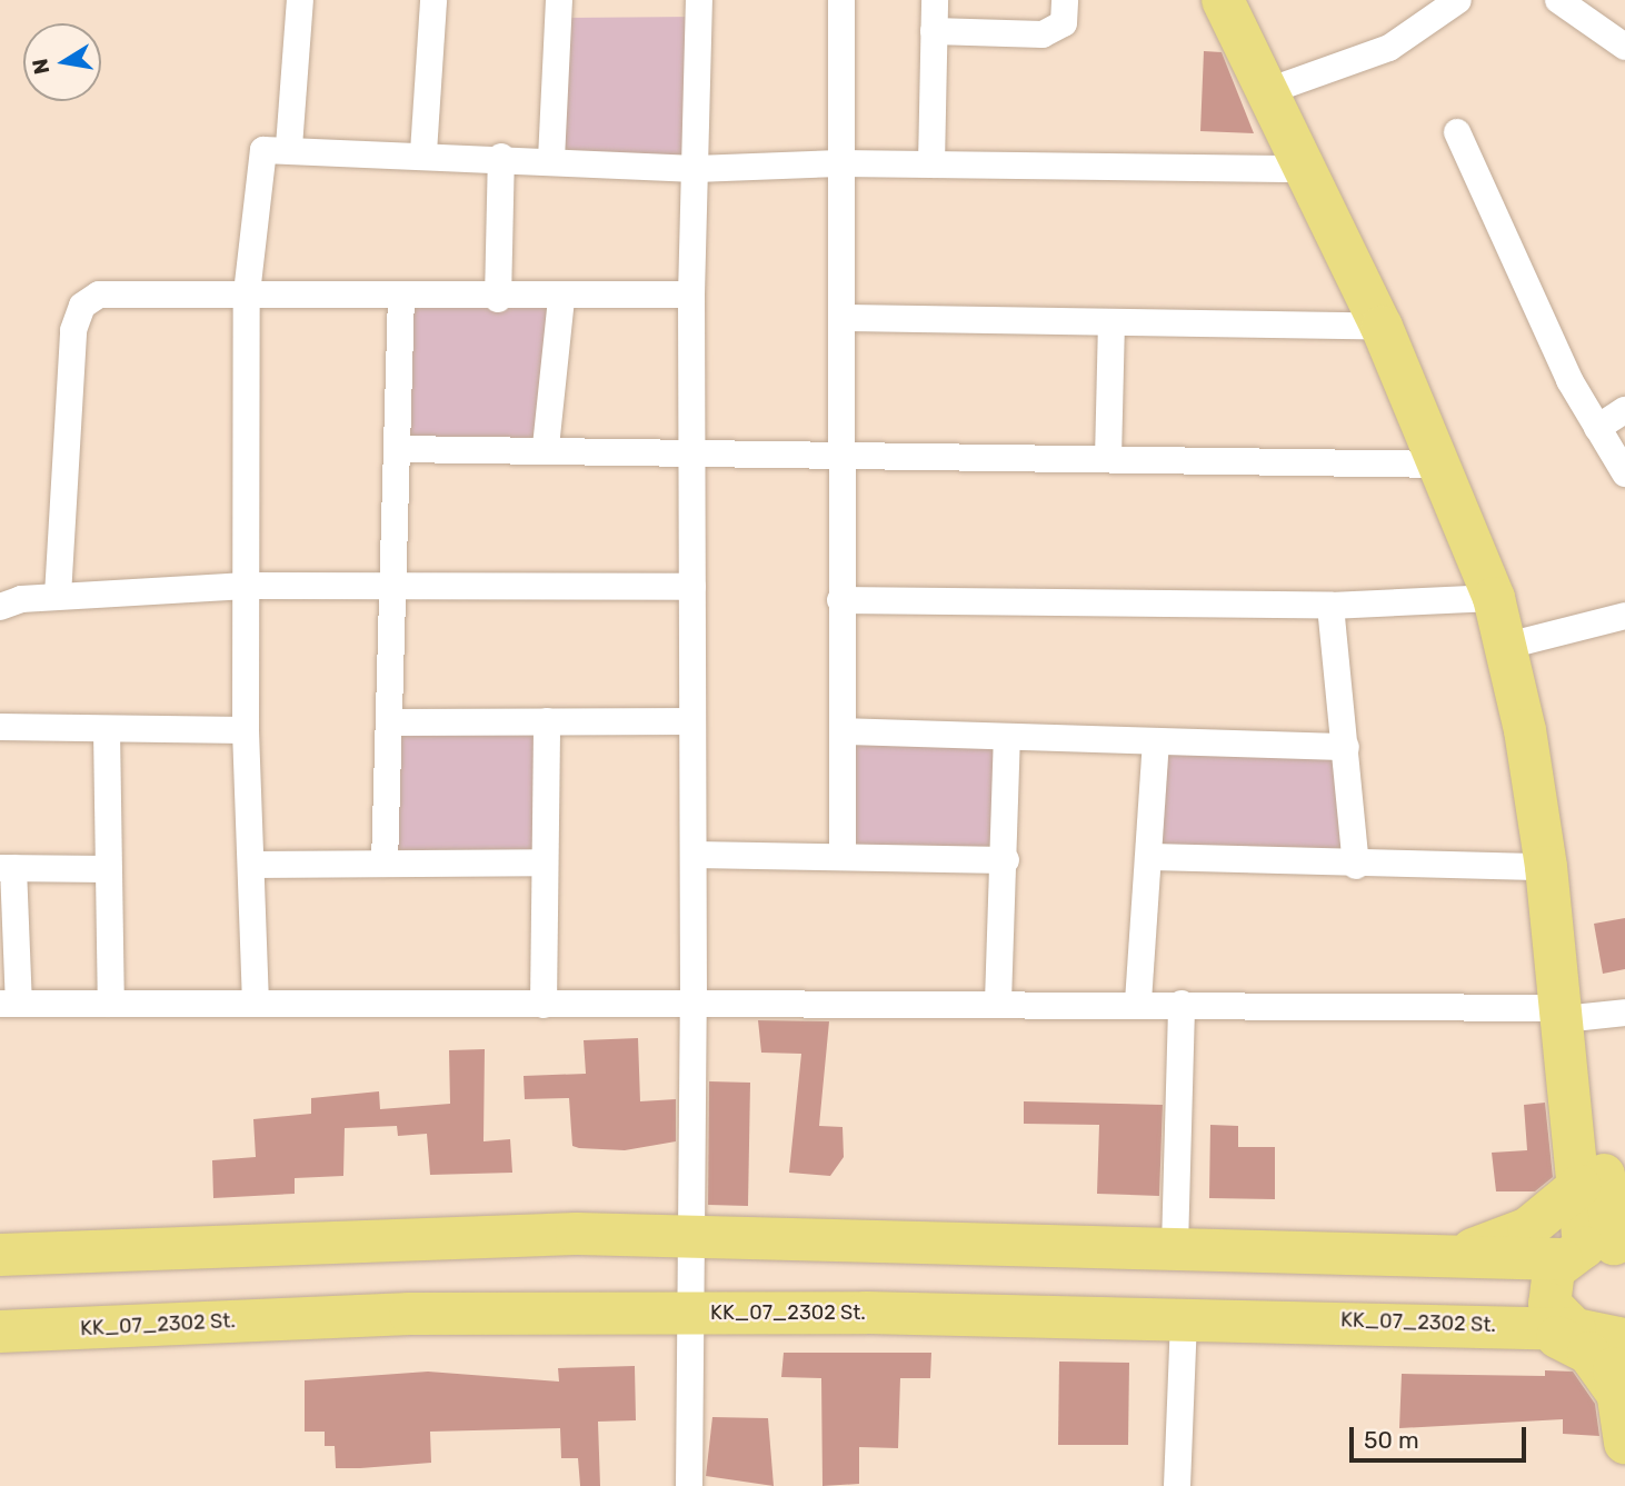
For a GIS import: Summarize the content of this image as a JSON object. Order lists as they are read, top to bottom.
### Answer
{
  "streets": {
    "main road": ["KK_07_2302 St."]
  },
  "scale_bar": "50 m",
  "north": "left"
}
